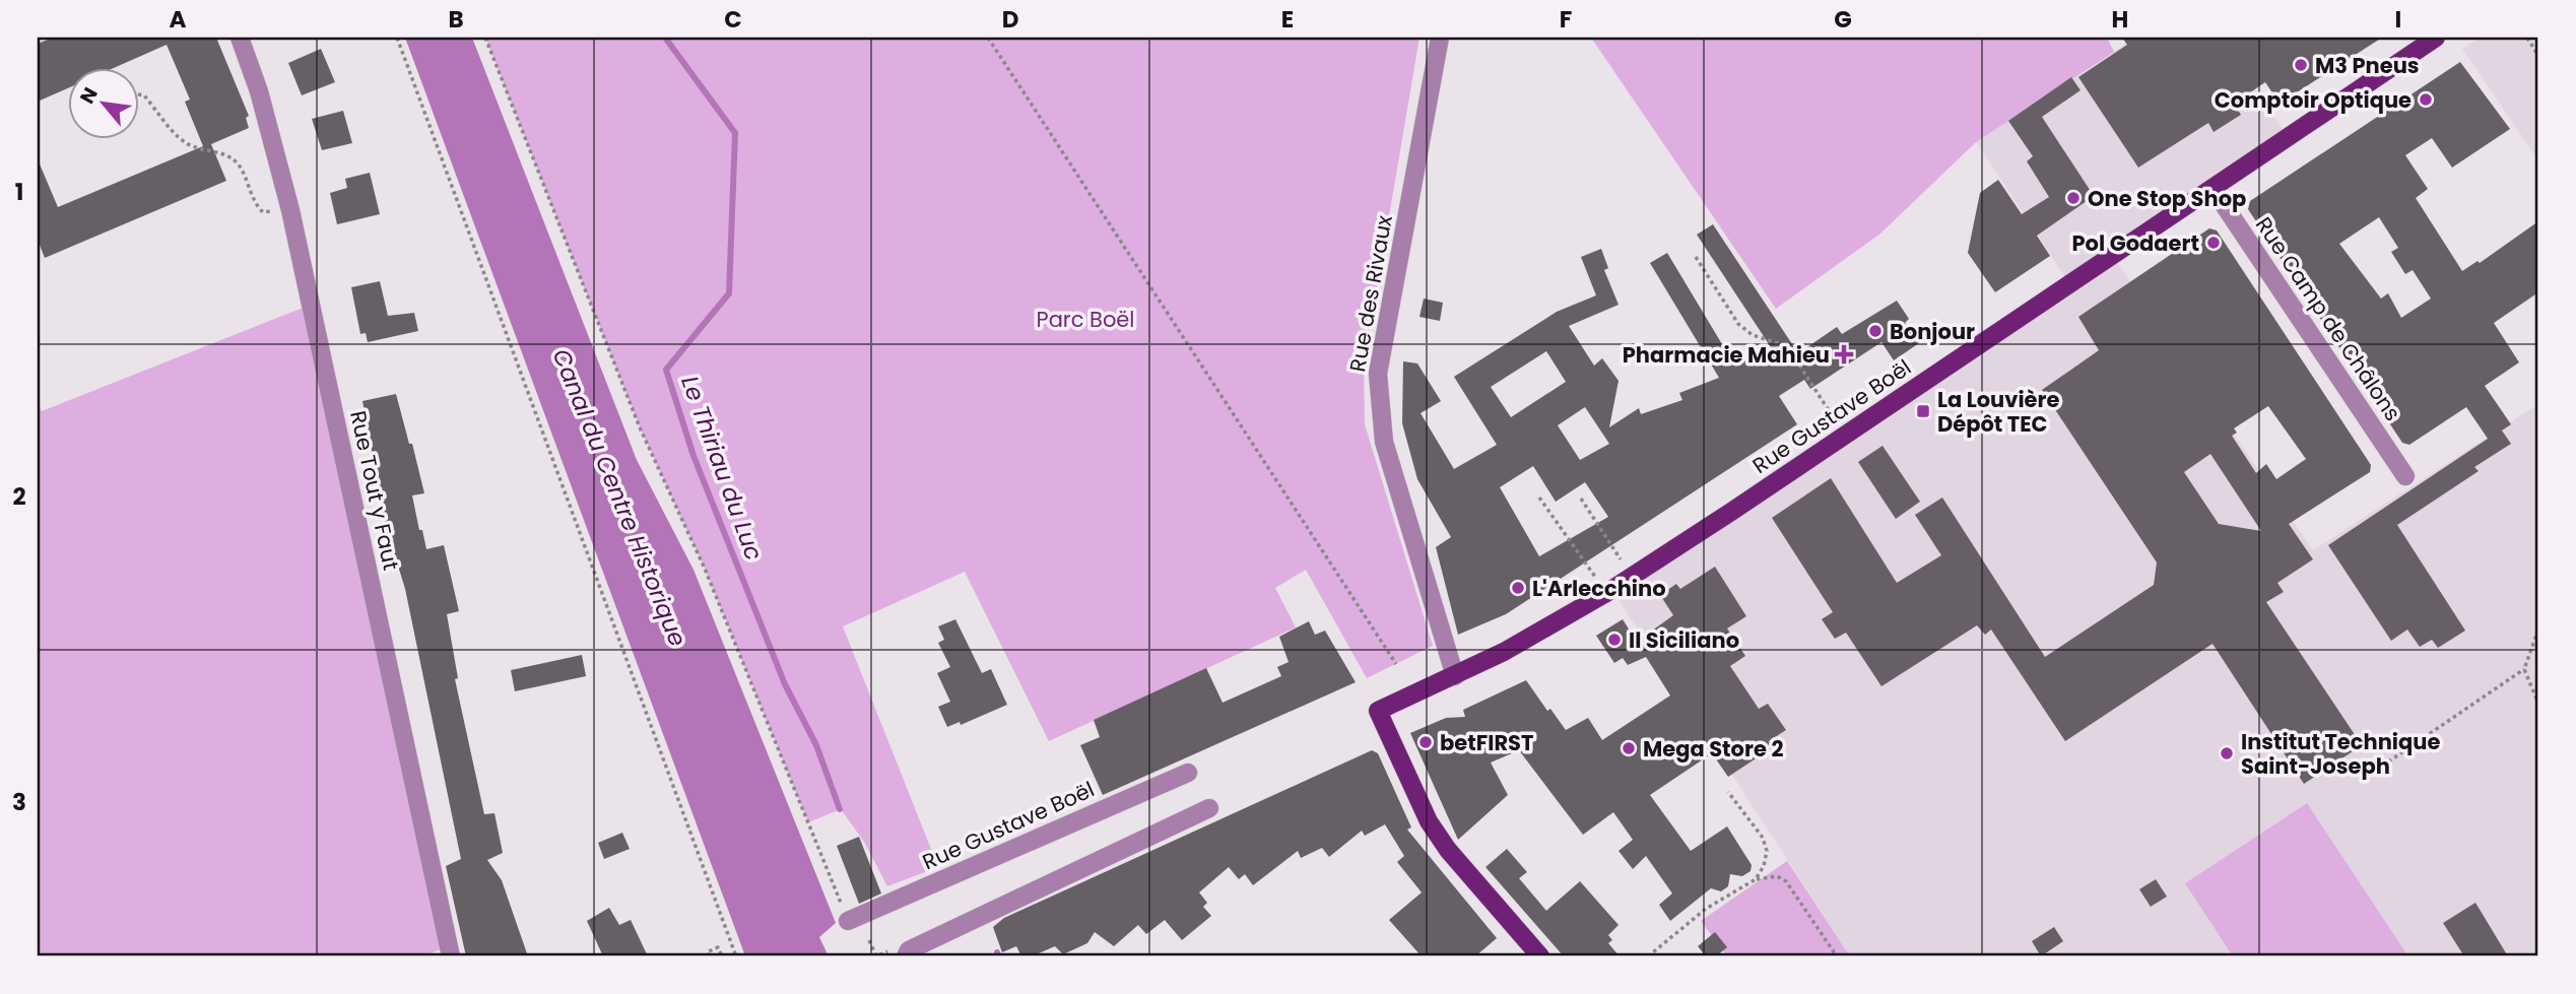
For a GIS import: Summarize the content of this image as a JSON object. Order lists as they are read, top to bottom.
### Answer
{
  "streets": {
    "main road": ["Rue Gustave Boël"],
    "street": ["Rue des Rivaux", "Rue Camp de Châlons", "Rue Tout y Faut"]
  },
  "crossings": [
    ["Rue des Rivaux", "Rue Gustave Boël"],
    ["Rue Camp de Châlons", "Rue Gustave Boël"]
  ],
  "water": ["Le Thiriau du Luc", "Canal du Centre Historique"],
  "parks": ["Parc Boël"],
  "places": {
    "other": [
      "M3 Pneus",
      "Comptoir Optique",
      "One Stop Shop",
      "Pol Godaert",
      "Bonjour",
      "L'Arlecchino",
      "Il Siciliano",
      "betFIRST",
      "Mega Store 2",
      "Institut Technique Saint-Joseph"
    ],
    "health": ["Pharmacie Mahieu"],
    "transit": ["La Louvière Dépôt TEC"]
  },
  "north": "top left",
  "grid": {
    "columns": [
      "A",
      "B",
      "C",
      "D",
      "E",
      "F",
      "G",
      "H",
      "I"
    ],
    "rows": ["1", "2", "3"]
  }
}
